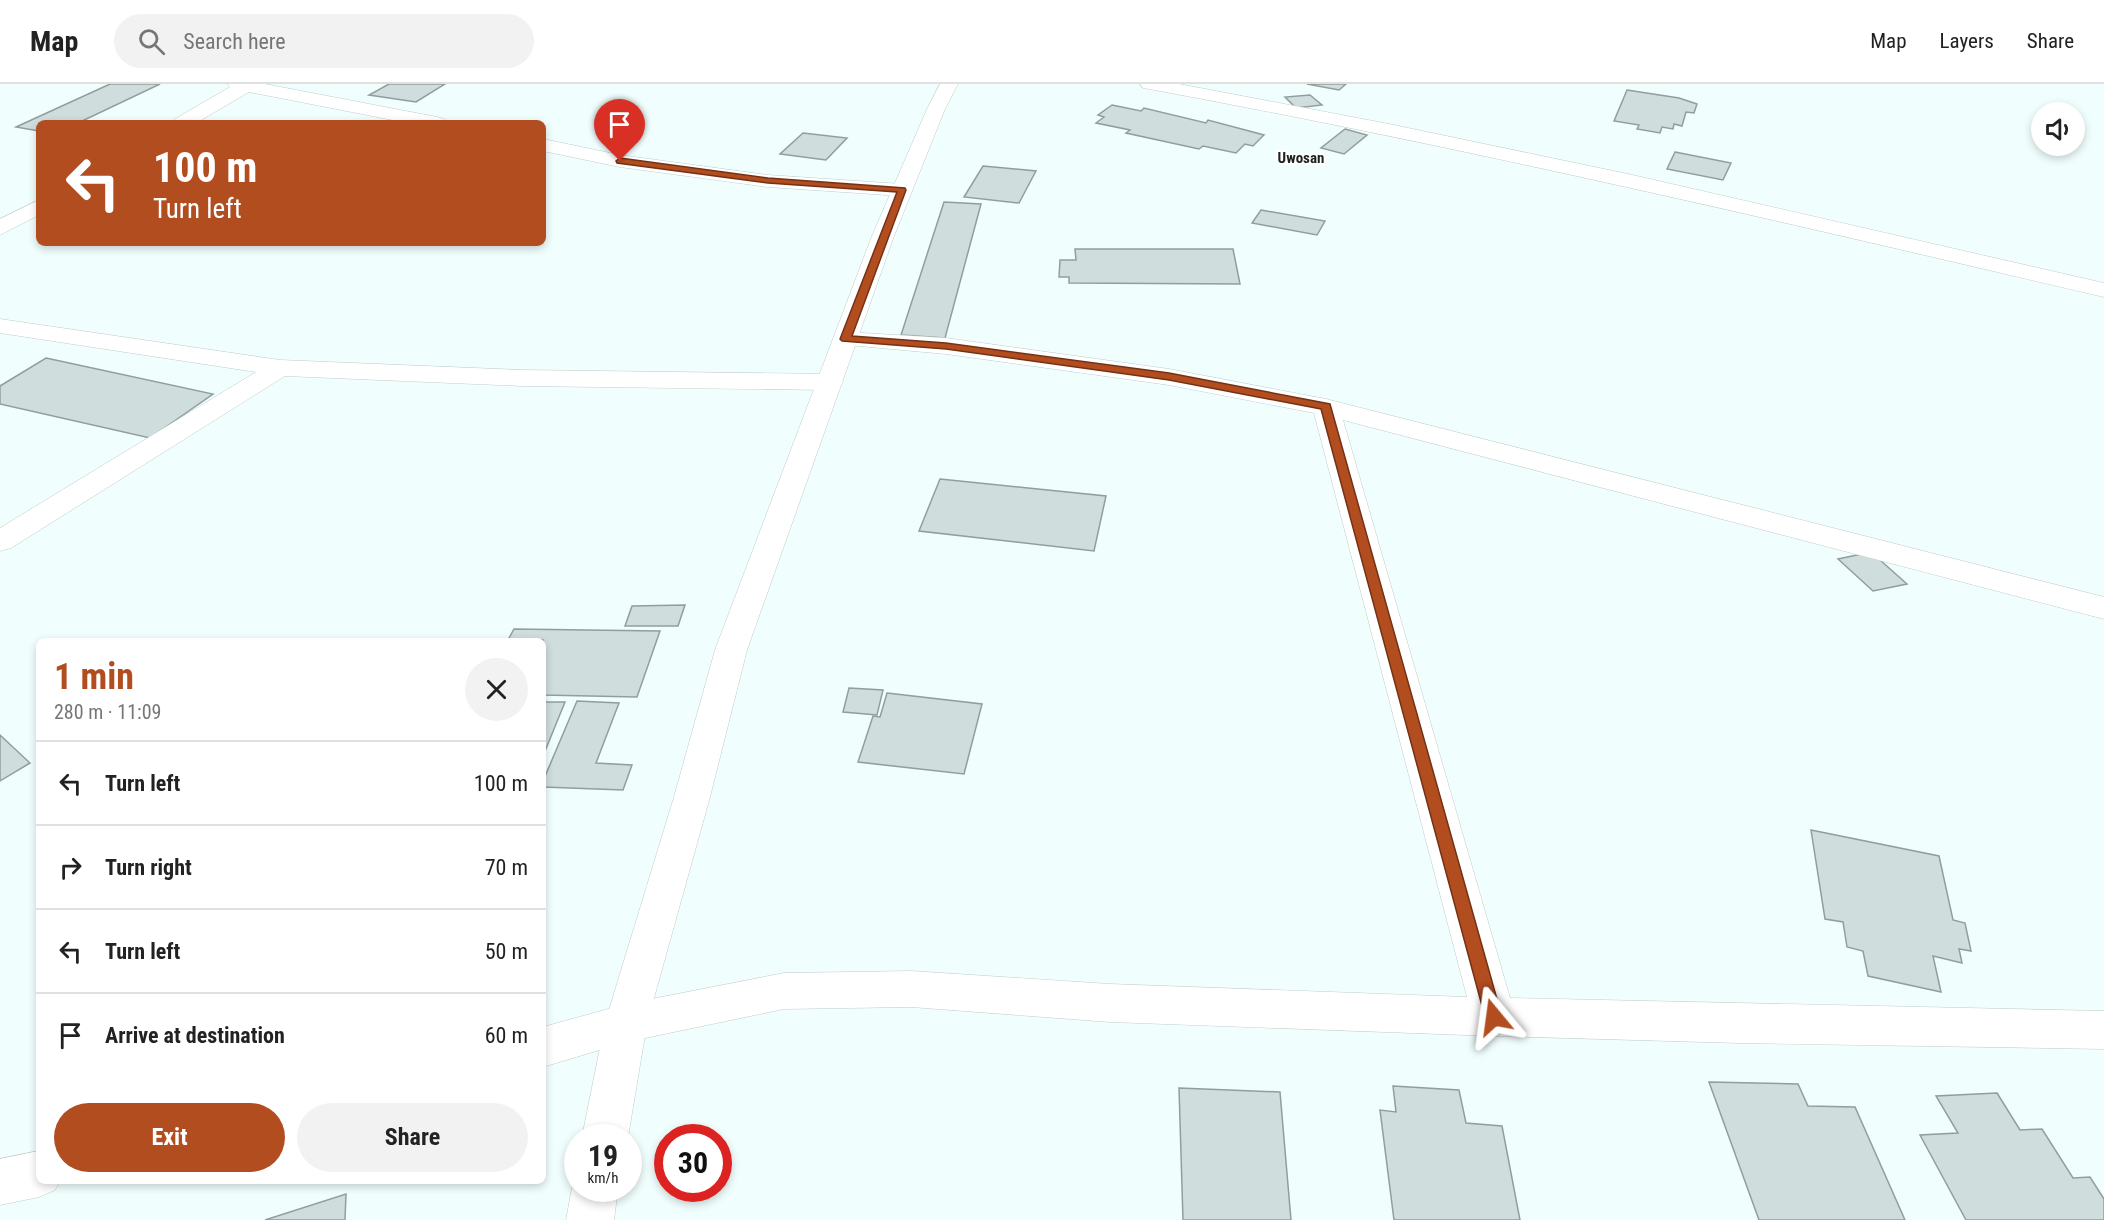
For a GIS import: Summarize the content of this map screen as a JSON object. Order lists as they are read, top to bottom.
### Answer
{
  "districts": ["Uwosan"],
  "page": {
    "header": "Map",
    "search": "Search here",
    "nav": ["Map", "Layers", "Share"],
    "turn": ["100 m", "Turn left"],
    "heading": ["1 min", "280 m · 11:09"],
    "list": [
      {
        "name": "Turn left",
        "value": "100 m"
      },
      {
        "name": "Turn right",
        "value": "70 m"
      },
      {
        "name": "Turn left",
        "value": "50 m"
      },
      {
        "name": "Arrive at destination",
        "value": "60 m"
      }
    ],
    "buttons": ["Exit", "Share"],
    "speed": "19 km/h",
    "limit": "30"
  }
}
